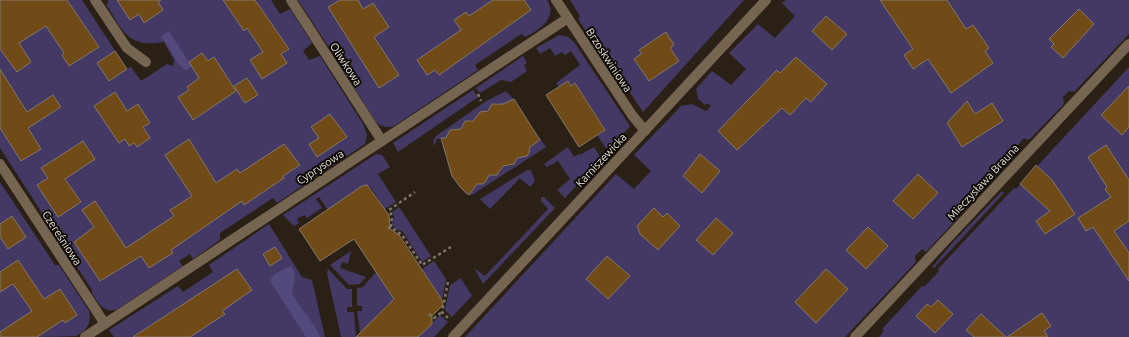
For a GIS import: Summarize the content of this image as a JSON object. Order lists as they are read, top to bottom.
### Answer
{
  "streets": {
    "street": [
      "Brzoskwiniowa",
      "Oliwkowa",
      "Karniszewicka",
      "Cyprysowa",
      "Mieczysława Brauna",
      "Czereśniowa"
    ]
  },
  "crossings": [
    ["Brzoskwiniowa", "Karniszewicka"],
    ["Brzoskwiniowa", "Cyprysowa"],
    ["Oliwkowa", "Cyprysowa"],
    ["Cyprysowa", "Czereśniowa"]
  ]
}
